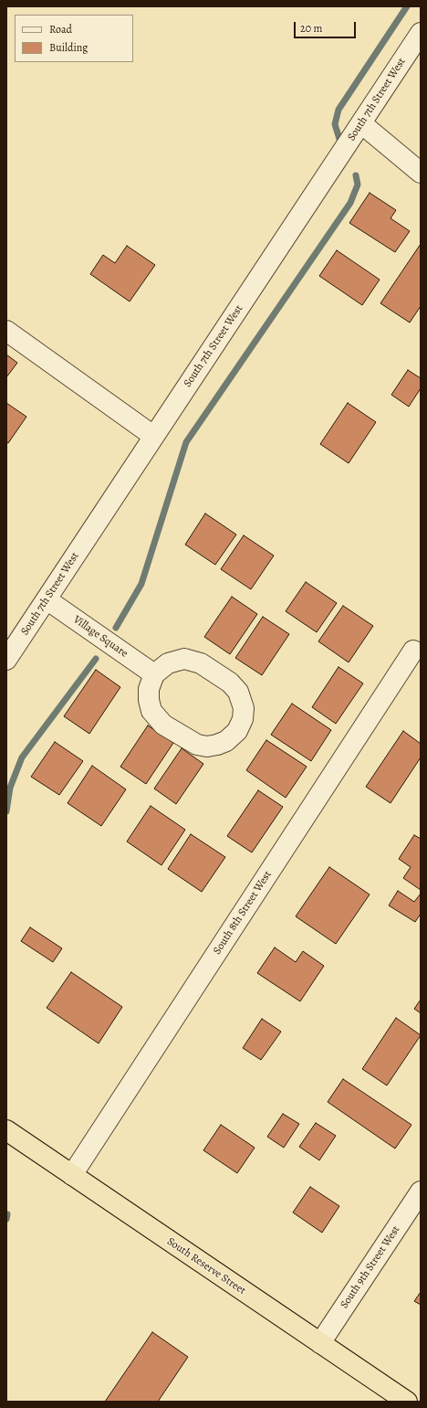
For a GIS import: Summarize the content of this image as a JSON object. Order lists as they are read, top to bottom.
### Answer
{
  "streets": {
    "highway": ["South Reserve Street"],
    "street": [
      "South 7th Street West",
      "Village Square",
      "South 8th Street West",
      "South 9th Street West"
    ]
  },
  "crossings": [
    ["South 7th Street West", "Village Square"],
    ["South 8th Street West", "South Reserve Street"],
    ["South Reserve Street", "South 9th Street West"]
  ],
  "legend": ["Road", "Building"],
  "scale_bar": "20 m"
}
